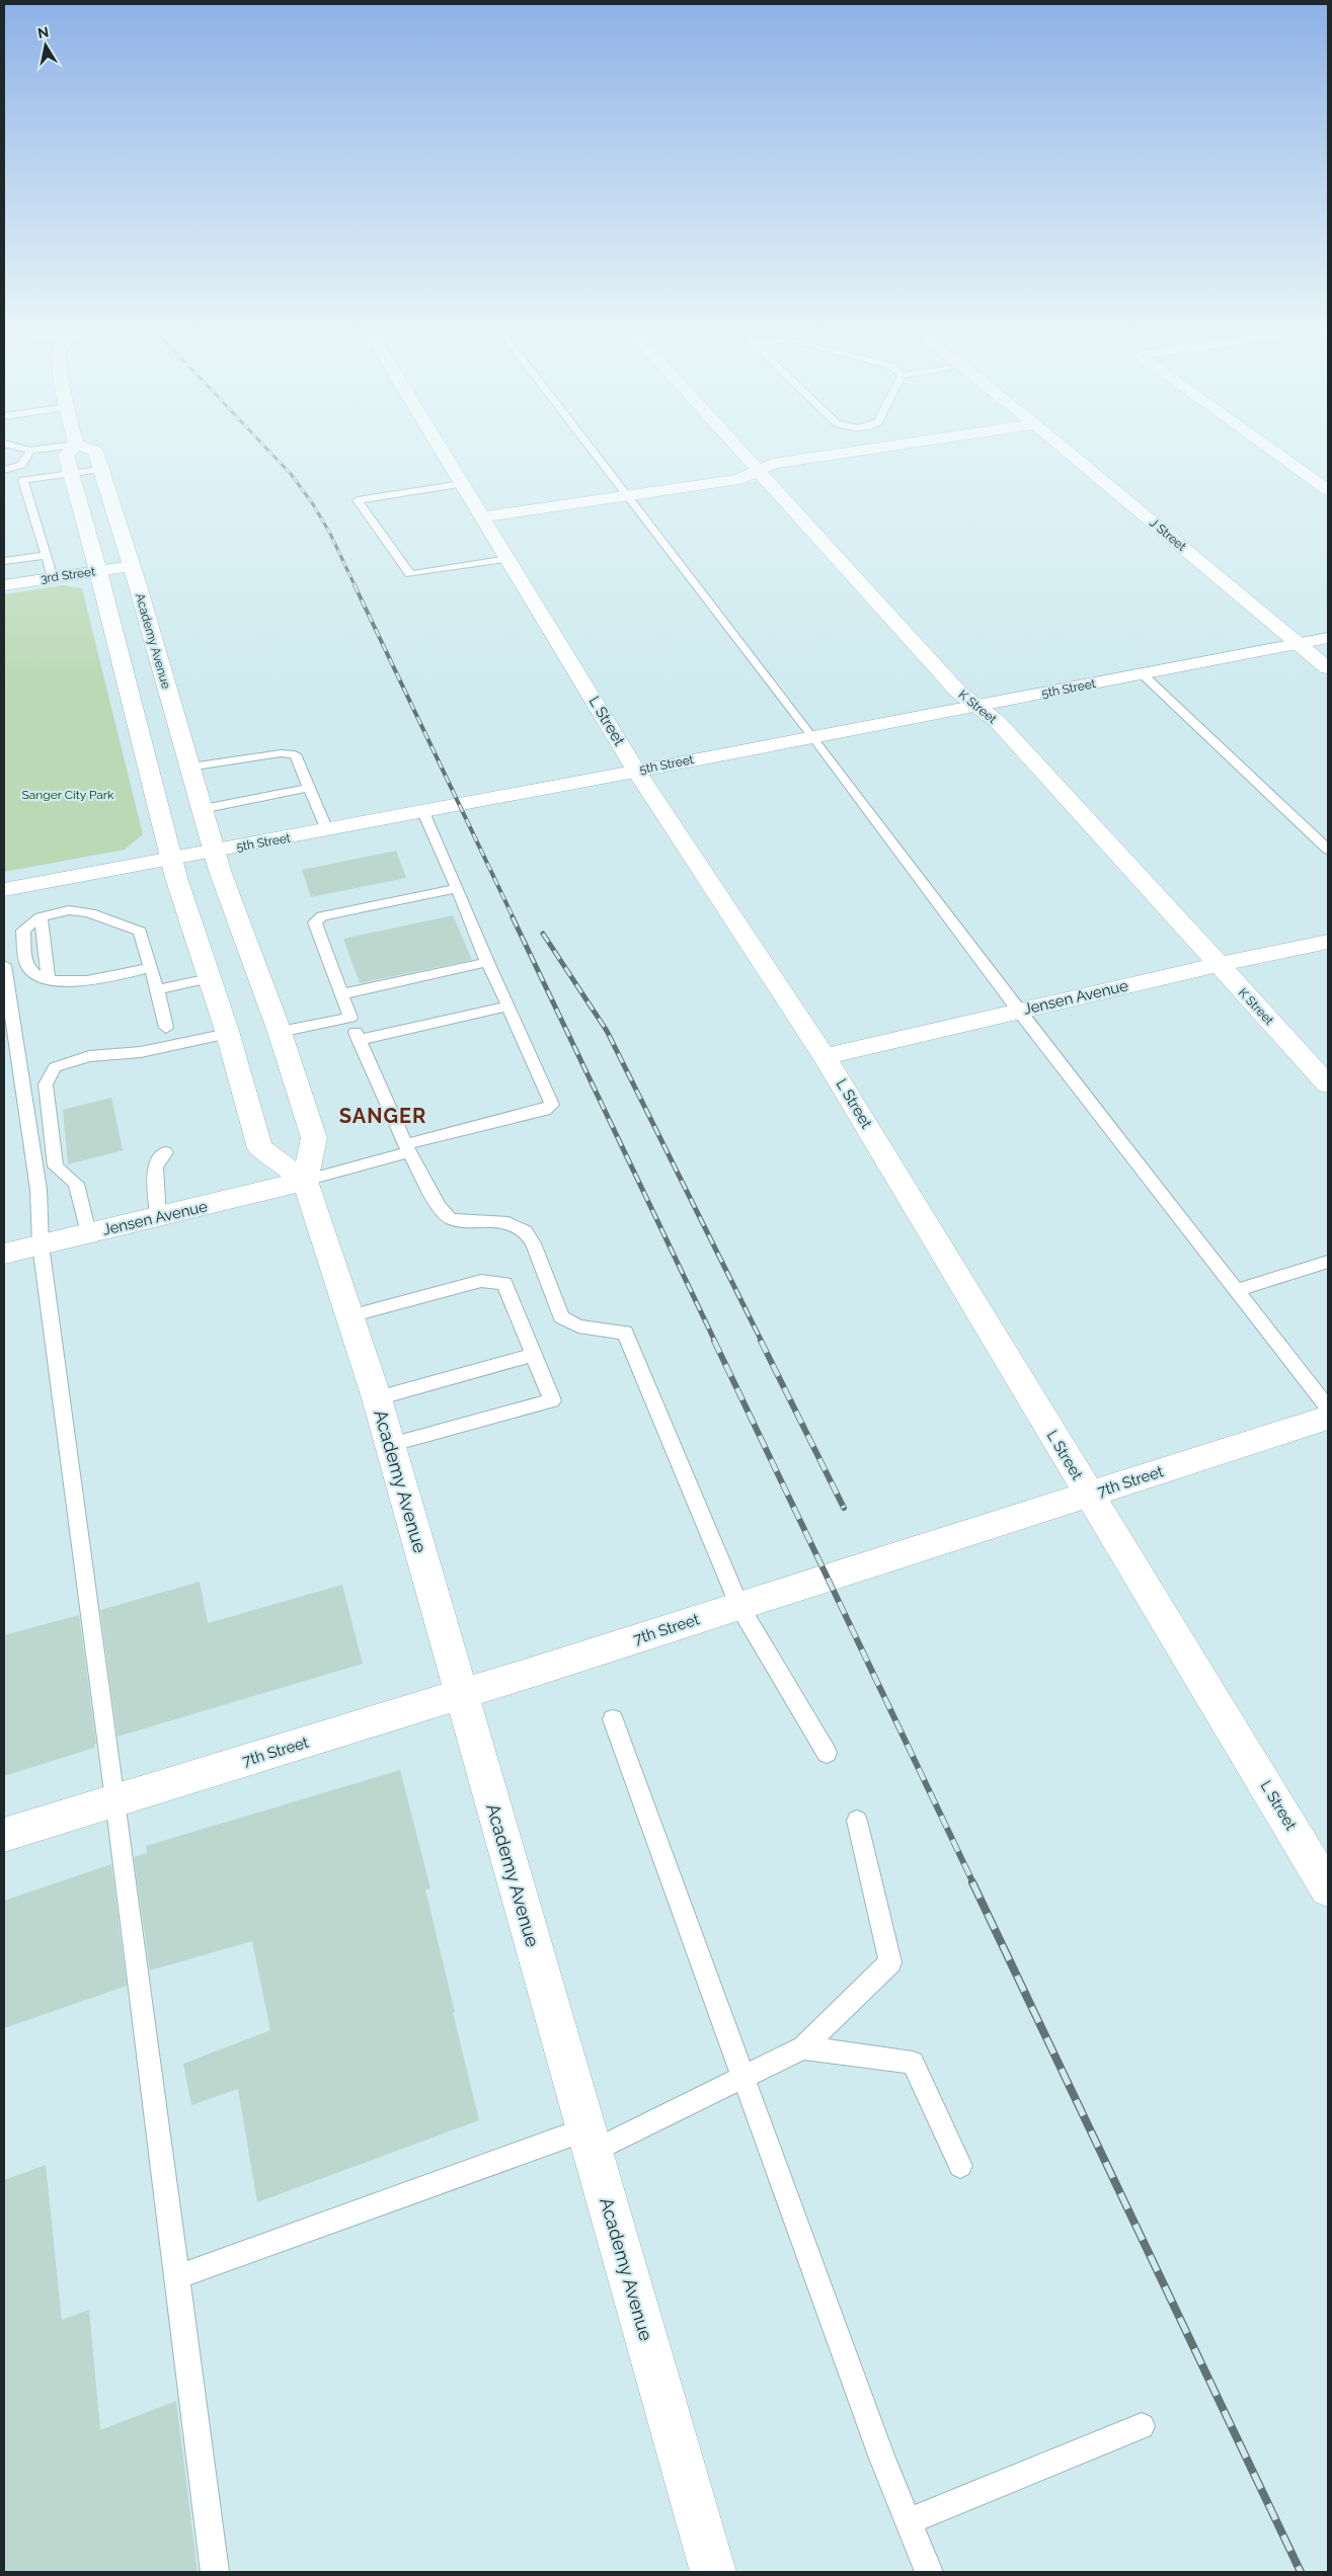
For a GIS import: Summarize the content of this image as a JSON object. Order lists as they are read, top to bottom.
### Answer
{
  "streets": {
    "street": [
      "J Street",
      "3rd Street",
      "Academy Avenue",
      "5th Street",
      "K Street",
      "L Street",
      "Jensen Avenue",
      "7th Street"
    ]
  },
  "crossings": [
    ["J Street", "5th Street"],
    ["3rd Street", "Academy Avenue"],
    ["Academy Avenue", "5th Street"],
    ["Academy Avenue", "Jensen Avenue"],
    ["Academy Avenue", "7th Street"],
    ["5th Street", "K Street"],
    ["5th Street", "L Street"],
    ["K Street", "Jensen Avenue"],
    ["L Street", "Jensen Avenue"],
    ["L Street", "7th Street"]
  ],
  "districts": ["SANGER"],
  "parks": ["Sanger City Park"],
  "north": "top"
}
